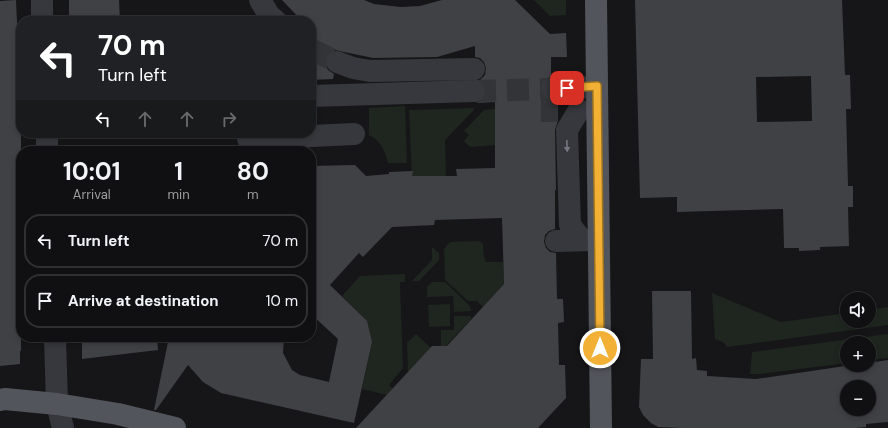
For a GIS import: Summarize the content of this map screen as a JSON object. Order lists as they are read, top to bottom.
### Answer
{
  "page": {
    "turn": ["70 m", "Turn left"],
    "eta": [
      "10:01",
      "Arrival",
      "1",
      "min",
      "80",
      "m"
    ],
    "list": [
      {
        "name": "Turn left",
        "value": "70 m"
      },
      {
        "name": "Arrive at destination",
        "value": "10 m"
      }
    ],
    "map_buttons": ["+", "−"]
  }
}
